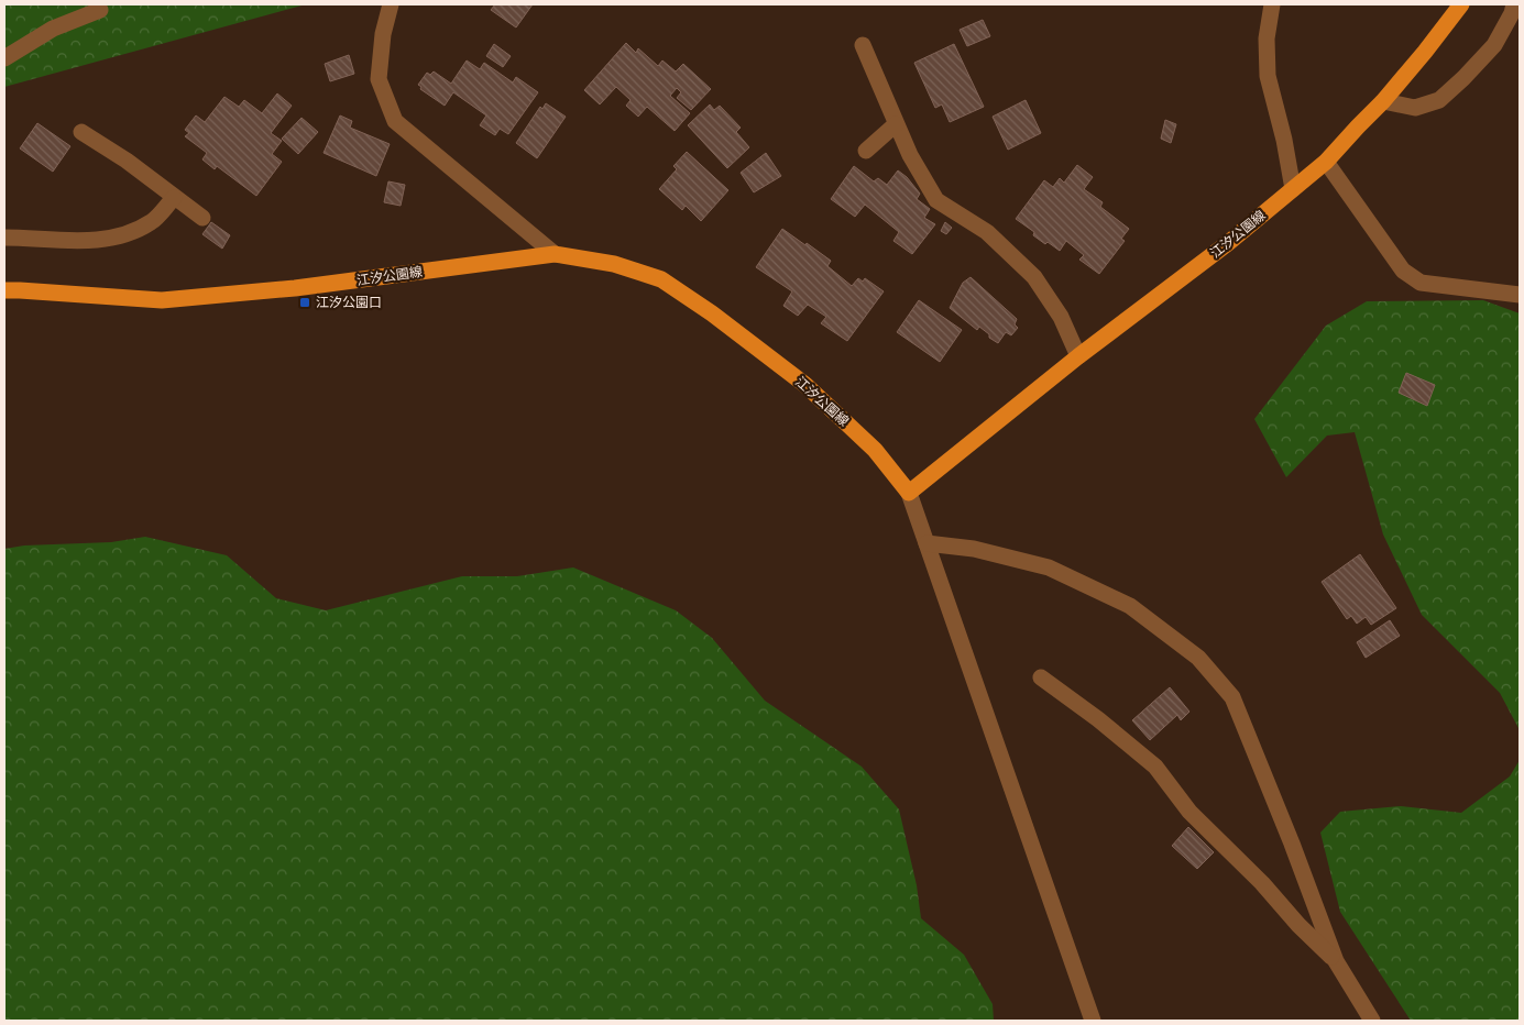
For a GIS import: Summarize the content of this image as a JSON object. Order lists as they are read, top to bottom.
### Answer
{
  "streets": {
    "main road": ["江汐公園線"]
  },
  "places": {
    "transit": ["江汐公園口"]
  }
}
